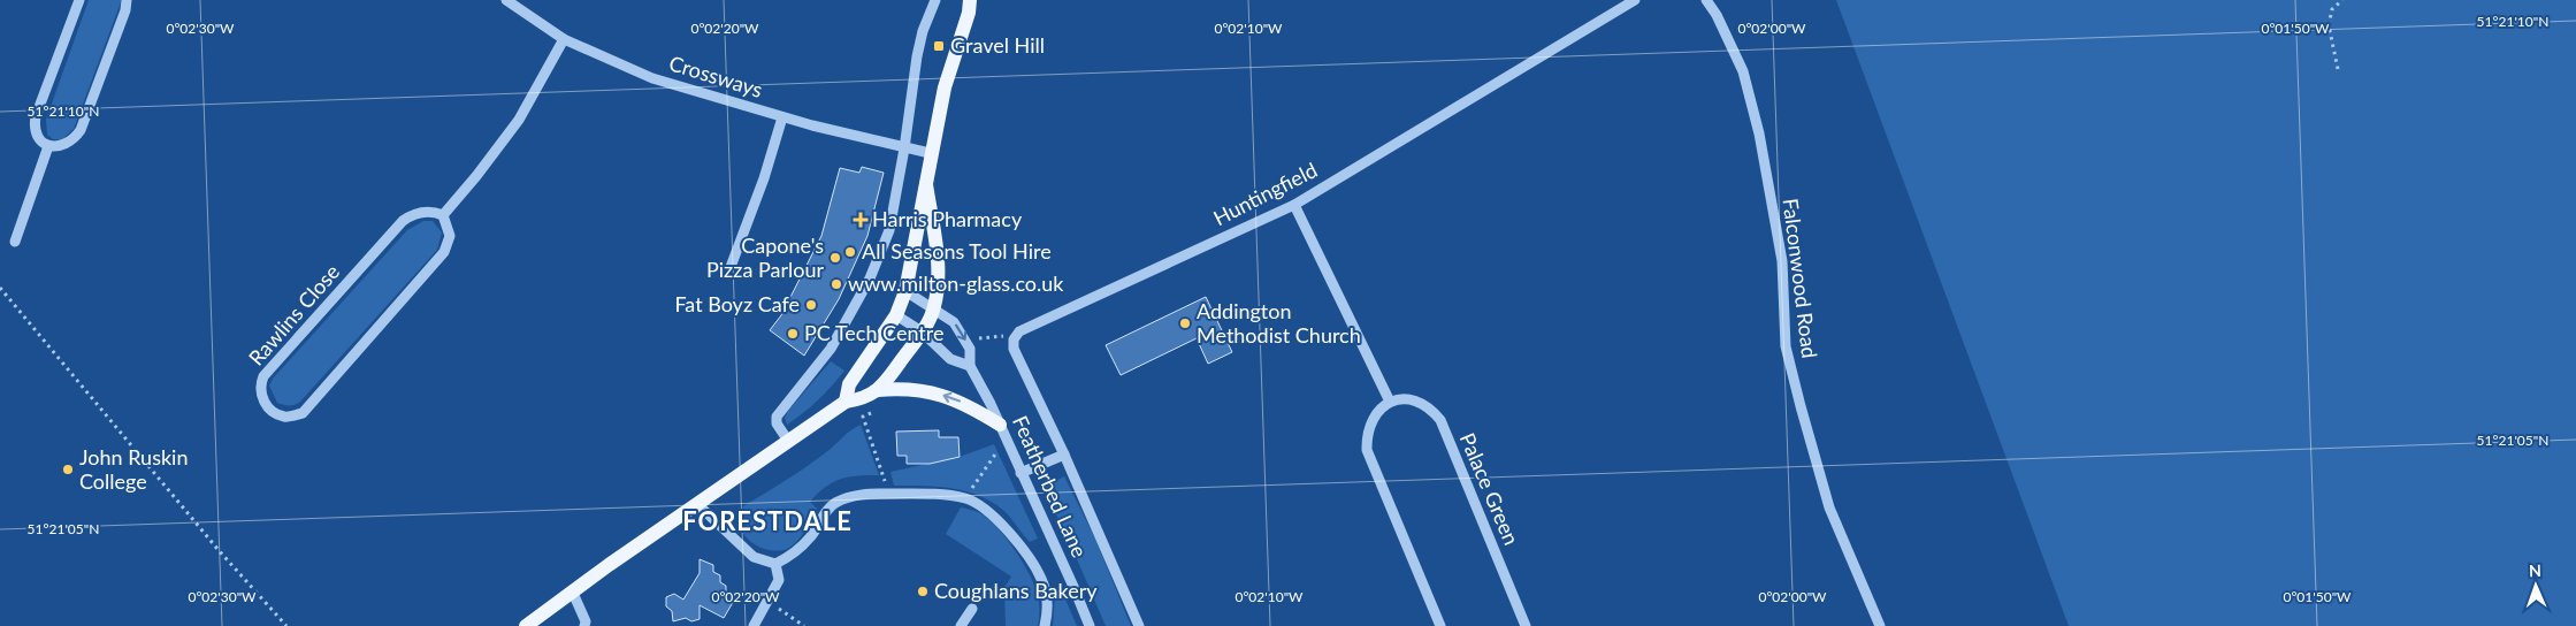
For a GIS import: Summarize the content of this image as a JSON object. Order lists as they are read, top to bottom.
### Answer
{
  "streets": {
    "street": [
      "Crossways",
      "Huntingfield",
      "Falconwood Road",
      "Rawlins Close",
      "Featherbed Lane",
      "Palace Green"
    ]
  },
  "districts": ["FORESTDALE"],
  "places": {
    "transit": ["Gravel Hill"],
    "health": ["Harris Pharmacy"],
    "other": [
      "All Seasons Tool Hire",
      "Capone's Pizza Parlour",
      "www.milton-glass.co.uk",
      "Fat Boyz Cafe",
      "Addington Methodist Church",
      "PC Tech Centre",
      "John Ruskin College",
      "Coughlans Bakery"
    ]
  },
  "north": "top",
  "coordinates": [
    "51°21'10\"N",
    "0°02'30\"W",
    "0°02'20\"W",
    "0°02'10\"W",
    "0°02'00\"W",
    "0°01'50\"W",
    "51°21'05\"N"
  ]
}
